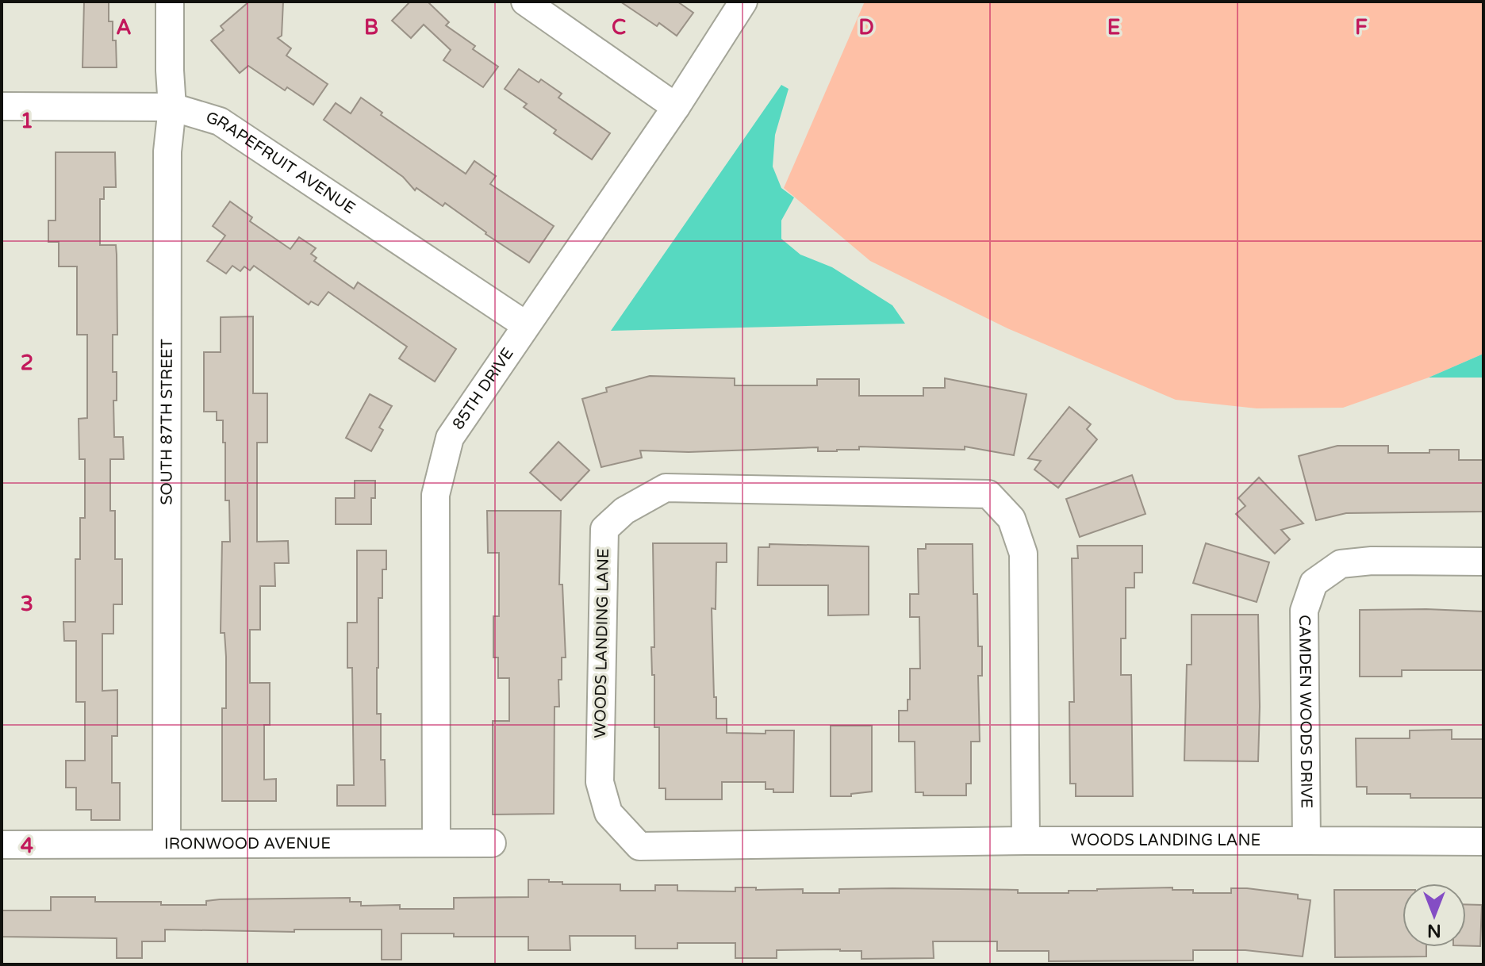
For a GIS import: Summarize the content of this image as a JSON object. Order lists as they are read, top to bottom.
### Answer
{
  "streets": {
    "street": [
      "GRAPEFRUIT AVENUE",
      "85TH DRIVE",
      "SOUTH 87TH STREET",
      "WOODS LANDING LANE",
      "CAMDEN WOODS DRIVE",
      "IRONWOOD AVENUE"
    ]
  },
  "crossings": [
    ["GRAPEFRUIT AVENUE", "85TH DRIVE"],
    ["GRAPEFRUIT AVENUE", "SOUTH 87TH STREET"],
    ["85TH DRIVE", "IRONWOOD AVENUE"],
    ["SOUTH 87TH STREET", "IRONWOOD AVENUE"],
    ["WOODS LANDING LANE", "CAMDEN WOODS DRIVE"]
  ],
  "north": "bottom",
  "grid": {
    "columns": [
      "A",
      "B",
      "C",
      "D",
      "E",
      "F"
    ],
    "rows": [
      "1",
      "2",
      "3",
      "4"
    ]
  }
}
